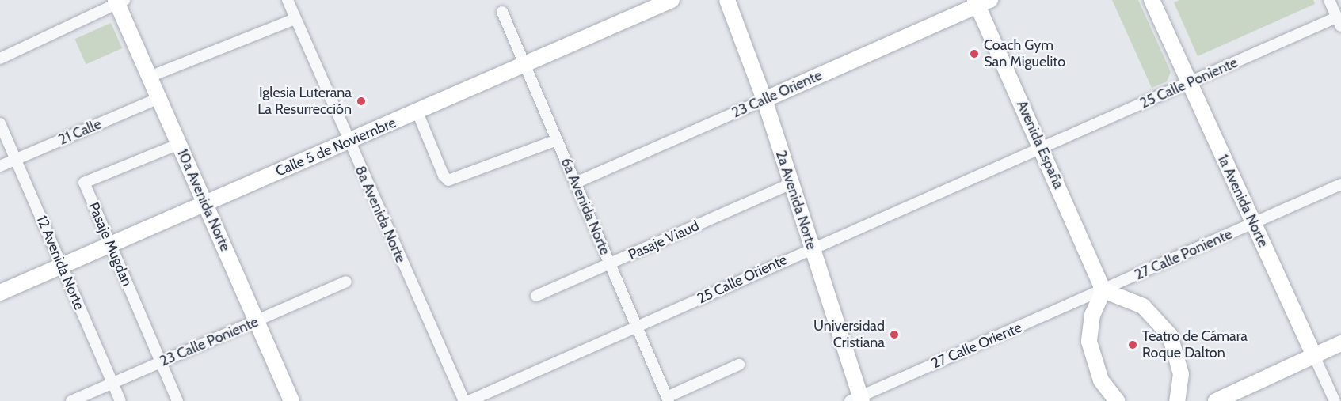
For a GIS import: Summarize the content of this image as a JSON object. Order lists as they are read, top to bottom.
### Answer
{
  "streets": {
    "main road": [
      "23 Calle Oriente",
      "Avenida España",
      "Calle 5 de Noviembre",
      "10a Avenida Norte",
      "2a Avenida Norte",
      "1a Avenida Norte"
    ],
    "street": [
      "25 Calle Poniente",
      "21 Calle",
      "6a Avenida Norte",
      "8a Avenida Norte",
      "Pasaje Viaud",
      "Pasaje Mugdan",
      "27 Calle Poniente",
      "12 Avenida Norte",
      "25 Calle Oriente",
      "23 Calle Poniente",
      "27 Calle Oriente"
    ]
  },
  "crossings": [
    ["25 Calle Poniente", "Avenida España"],
    ["25 Calle Poniente", "1a Avenida Norte"],
    ["25 Calle Poniente", "25 Calle Oriente"],
    ["23 Calle Oriente", "Avenida España"],
    ["23 Calle Oriente", "2a Avenida Norte"],
    ["23 Calle Oriente", "6a Avenida Norte"],
    ["21 Calle", "10a Avenida Norte"],
    ["21 Calle", "12 Avenida Norte"],
    ["Avenida España", "27 Calle Poniente"],
    ["Avenida España", "25 Calle Oriente"],
    ["Avenida España", "27 Calle Oriente"],
    ["Calle 5 de Noviembre", "10a Avenida Norte"],
    ["Calle 5 de Noviembre", "6a Avenida Norte"],
    ["Calle 5 de Noviembre", "8a Avenida Norte"],
    ["Calle 5 de Noviembre", "Pasaje Mugdan"],
    ["Calle 5 de Noviembre", "12 Avenida Norte"],
    ["10a Avenida Norte", "Pasaje Mugdan"],
    ["10a Avenida Norte", "23 Calle Poniente"],
    ["2a Avenida Norte", "Pasaje Viaud"],
    ["2a Avenida Norte", "25 Calle Oriente"],
    ["2a Avenida Norte", "27 Calle Oriente"],
    ["1a Avenida Norte", "27 Calle Poniente"],
    ["6a Avenida Norte", "Pasaje Viaud"],
    ["6a Avenida Norte", "25 Calle Oriente"],
    ["Pasaje Mugdan", "23 Calle Poniente"],
    ["27 Calle Poniente", "27 Calle Oriente"],
    ["12 Avenida Norte", "23 Calle Poniente"]
  ],
  "places": [
    "Coach Gym San Miguelito",
    "Iglesia Luterana La Resurrección",
    "Universidad Cristiana",
    "Teatro de Cámara Roque Dalton"
  ]
}
